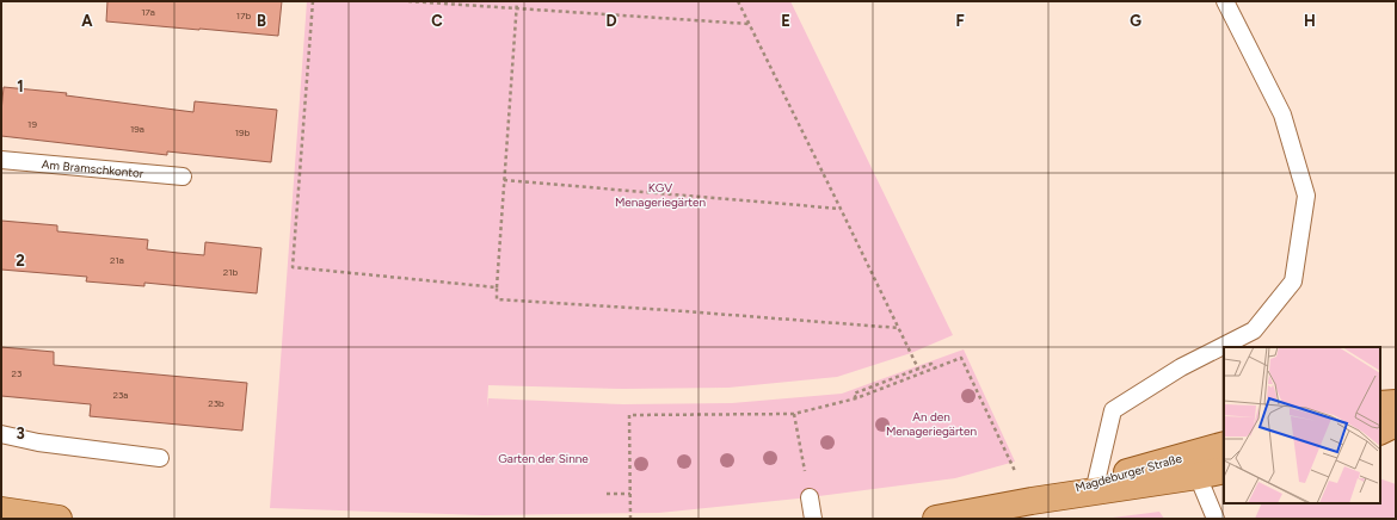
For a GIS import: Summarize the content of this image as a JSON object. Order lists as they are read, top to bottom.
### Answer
{
  "streets": {
    "main road": ["Magdeburger Straße"],
    "lane": ["Am Bramschkontor"]
  },
  "parks": ["KGV Menageriegärten", "An den Menageriegärten", "Garten der Sinne"],
  "house_numbers": [
    "17a",
    "17b",
    "19",
    "19a",
    "19b",
    "21a",
    "21b",
    "23",
    "23a",
    "23b"
  ],
  "grid": {
    "columns": [
      "A",
      "B",
      "C",
      "D",
      "E",
      "F",
      "G",
      "H"
    ],
    "rows": ["1", "2", "3"]
  }
}
